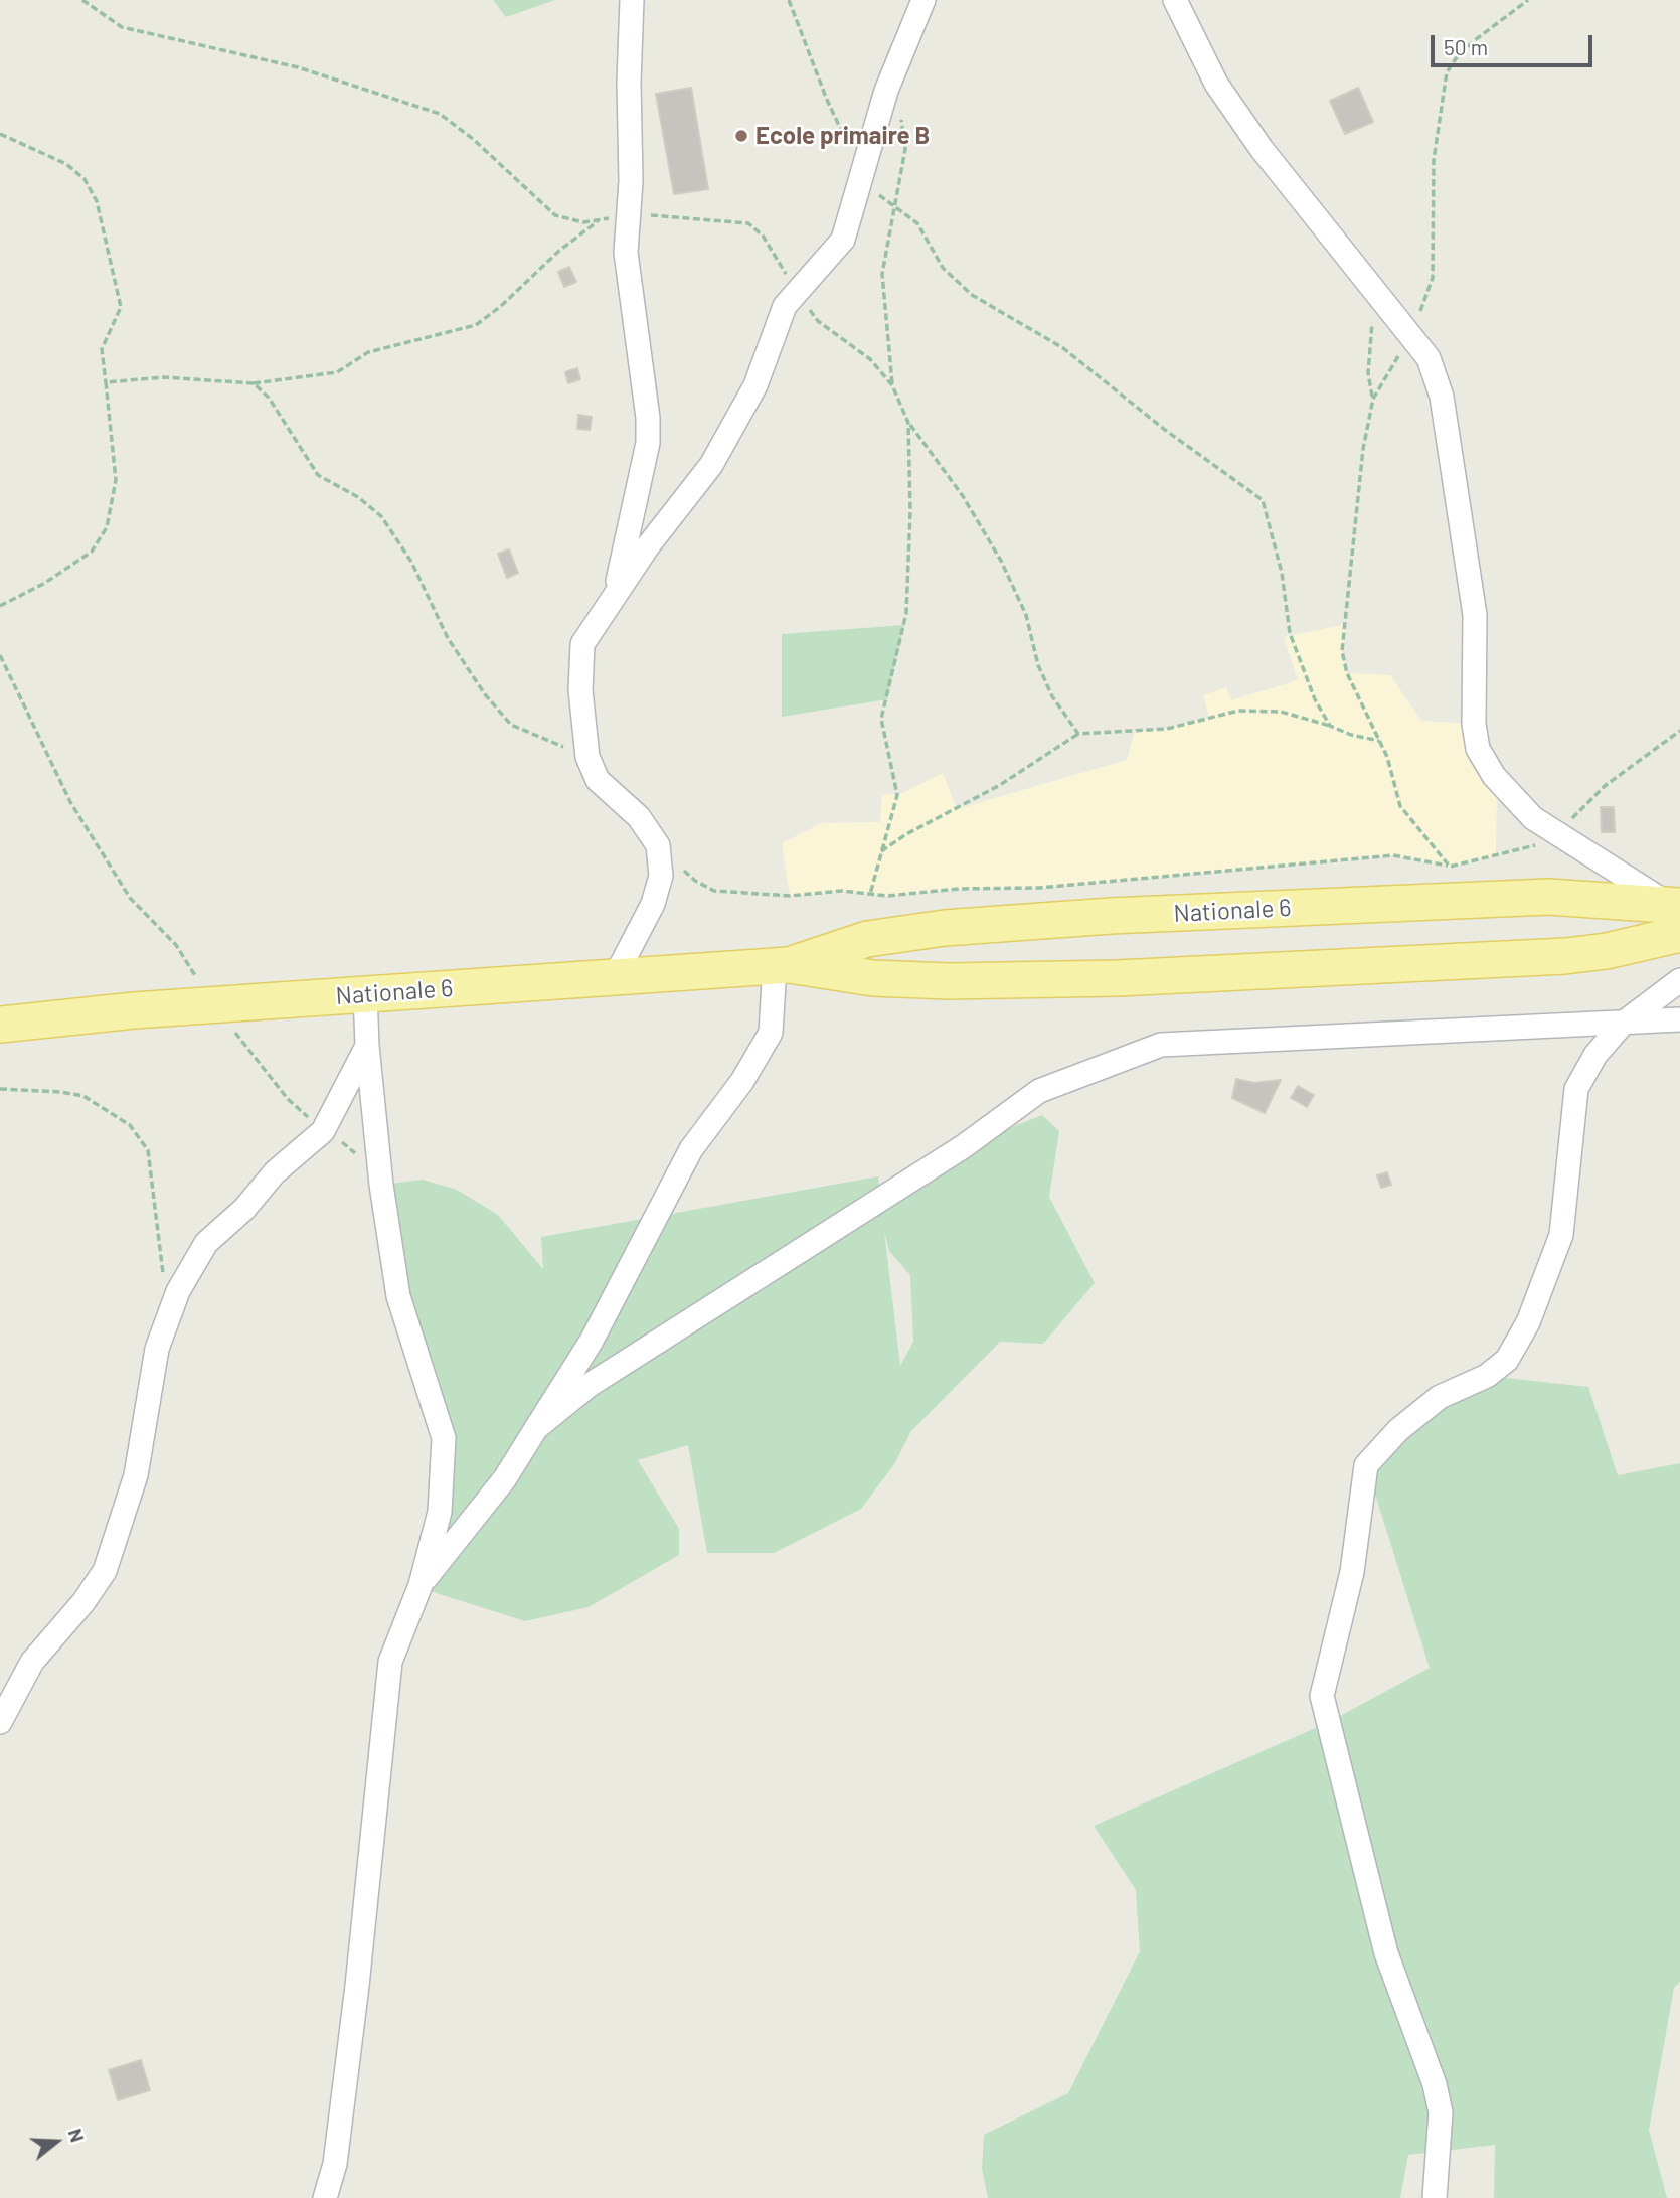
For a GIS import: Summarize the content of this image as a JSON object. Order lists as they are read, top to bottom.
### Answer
{
  "streets": {
    "main road": ["Nationale 6"]
  },
  "places": ["Ecole primaire B"],
  "scale_bar": "50 m",
  "north": "right"
}
